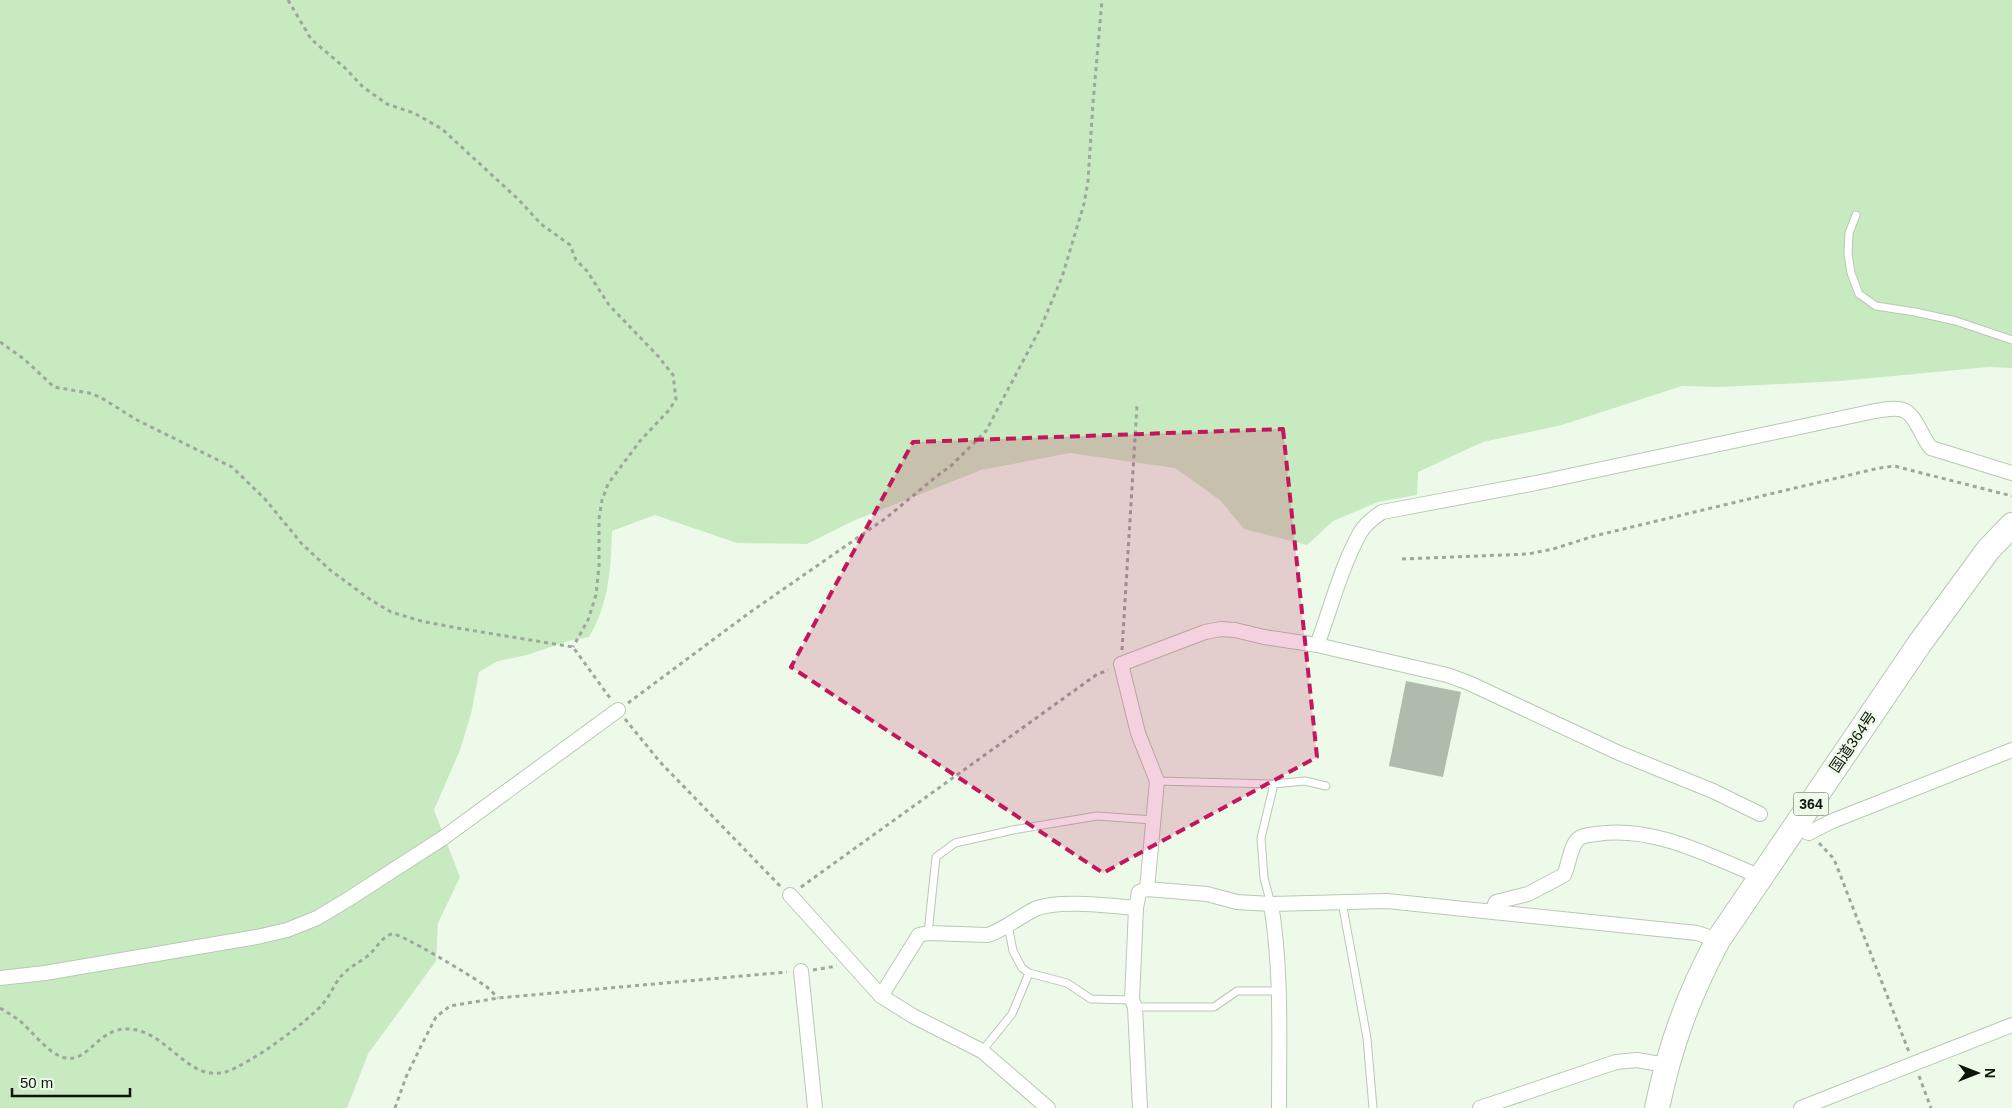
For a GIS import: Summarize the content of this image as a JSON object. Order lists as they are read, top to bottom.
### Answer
{
  "streets": {
    "highway": ["国道364号", "364"]
  },
  "scale_bar": "50 m",
  "north": "right"
}
